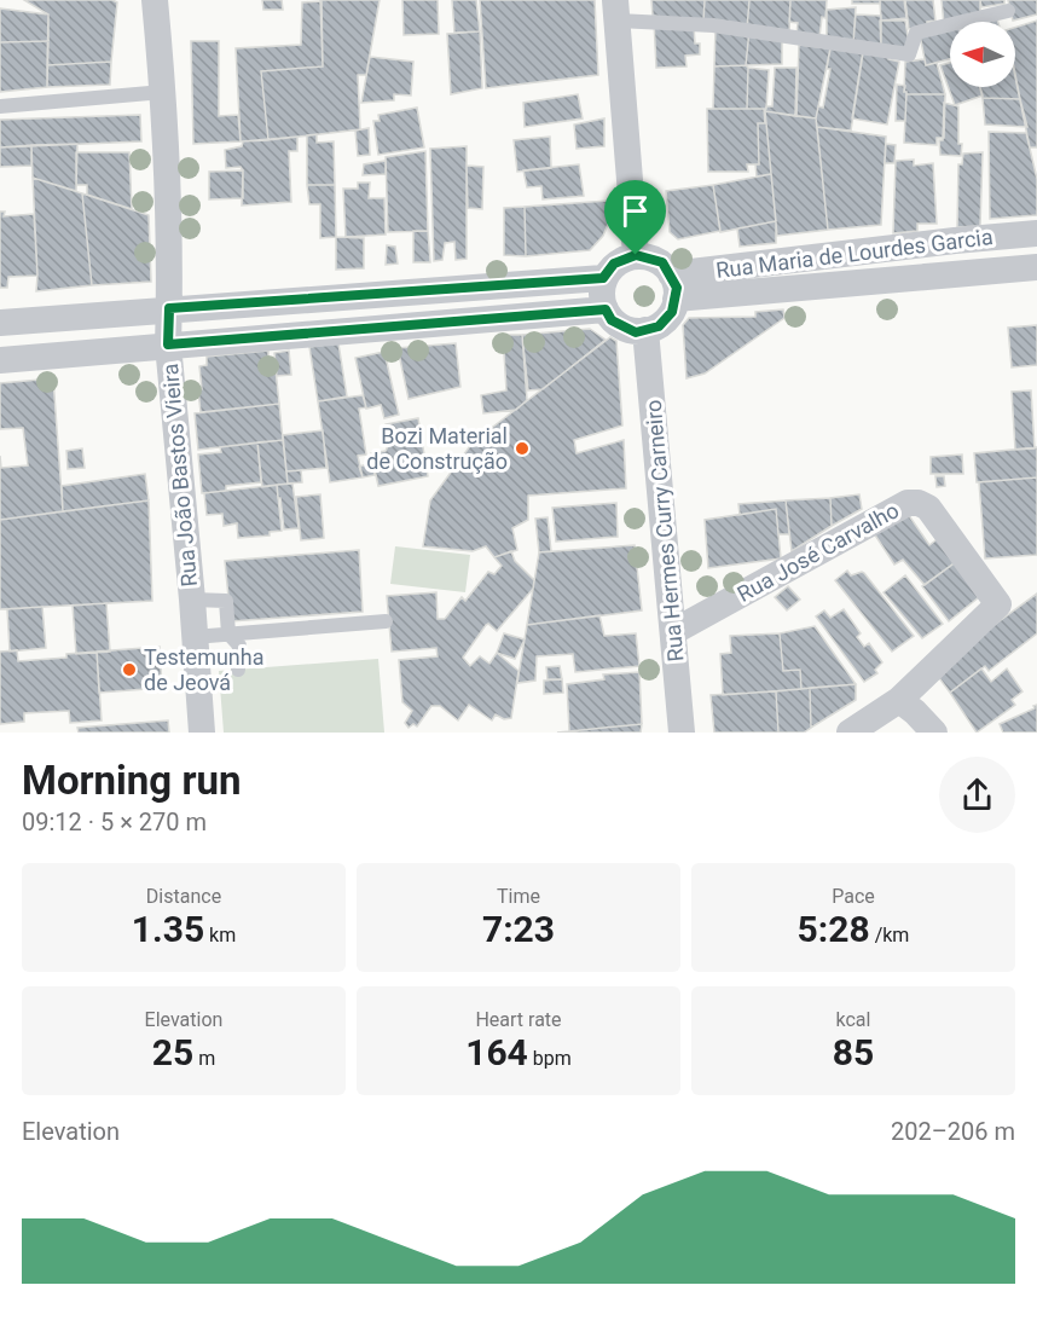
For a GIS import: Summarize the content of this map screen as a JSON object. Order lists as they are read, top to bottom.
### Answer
{
  "streets": {
    "street": [
      "Rua Maria de Lourdes Garcia",
      "Rua João Bastos Vieira",
      "Rua Hermes Curry Carneiro",
      "Rua José Carvalho"
    ]
  },
  "crossings": [
    ["Rua Maria de Lourdes Garcia", "Rua Hermes Curry Carneiro"],
    ["Rua Hermes Curry Carneiro", "Rua José Carvalho"]
  ],
  "places": ["Bozi Material de Construção", "Testemunha de Jeová"],
  "north": "left",
  "page": {
    "heading": ["Morning run", "09:12 · 5 × 270 m"],
    "stats": [
      ["Distance", "1.35 km"],
      ["Time", "7:23"],
      ["Pace", "5:28 /km"],
      ["Elevation", "25 m"],
      ["Heart rate", "164 bpm"],
      ["kcal", "85"]
    ],
    "chart": ["Elevation", "202–206 m"]
  }
}
